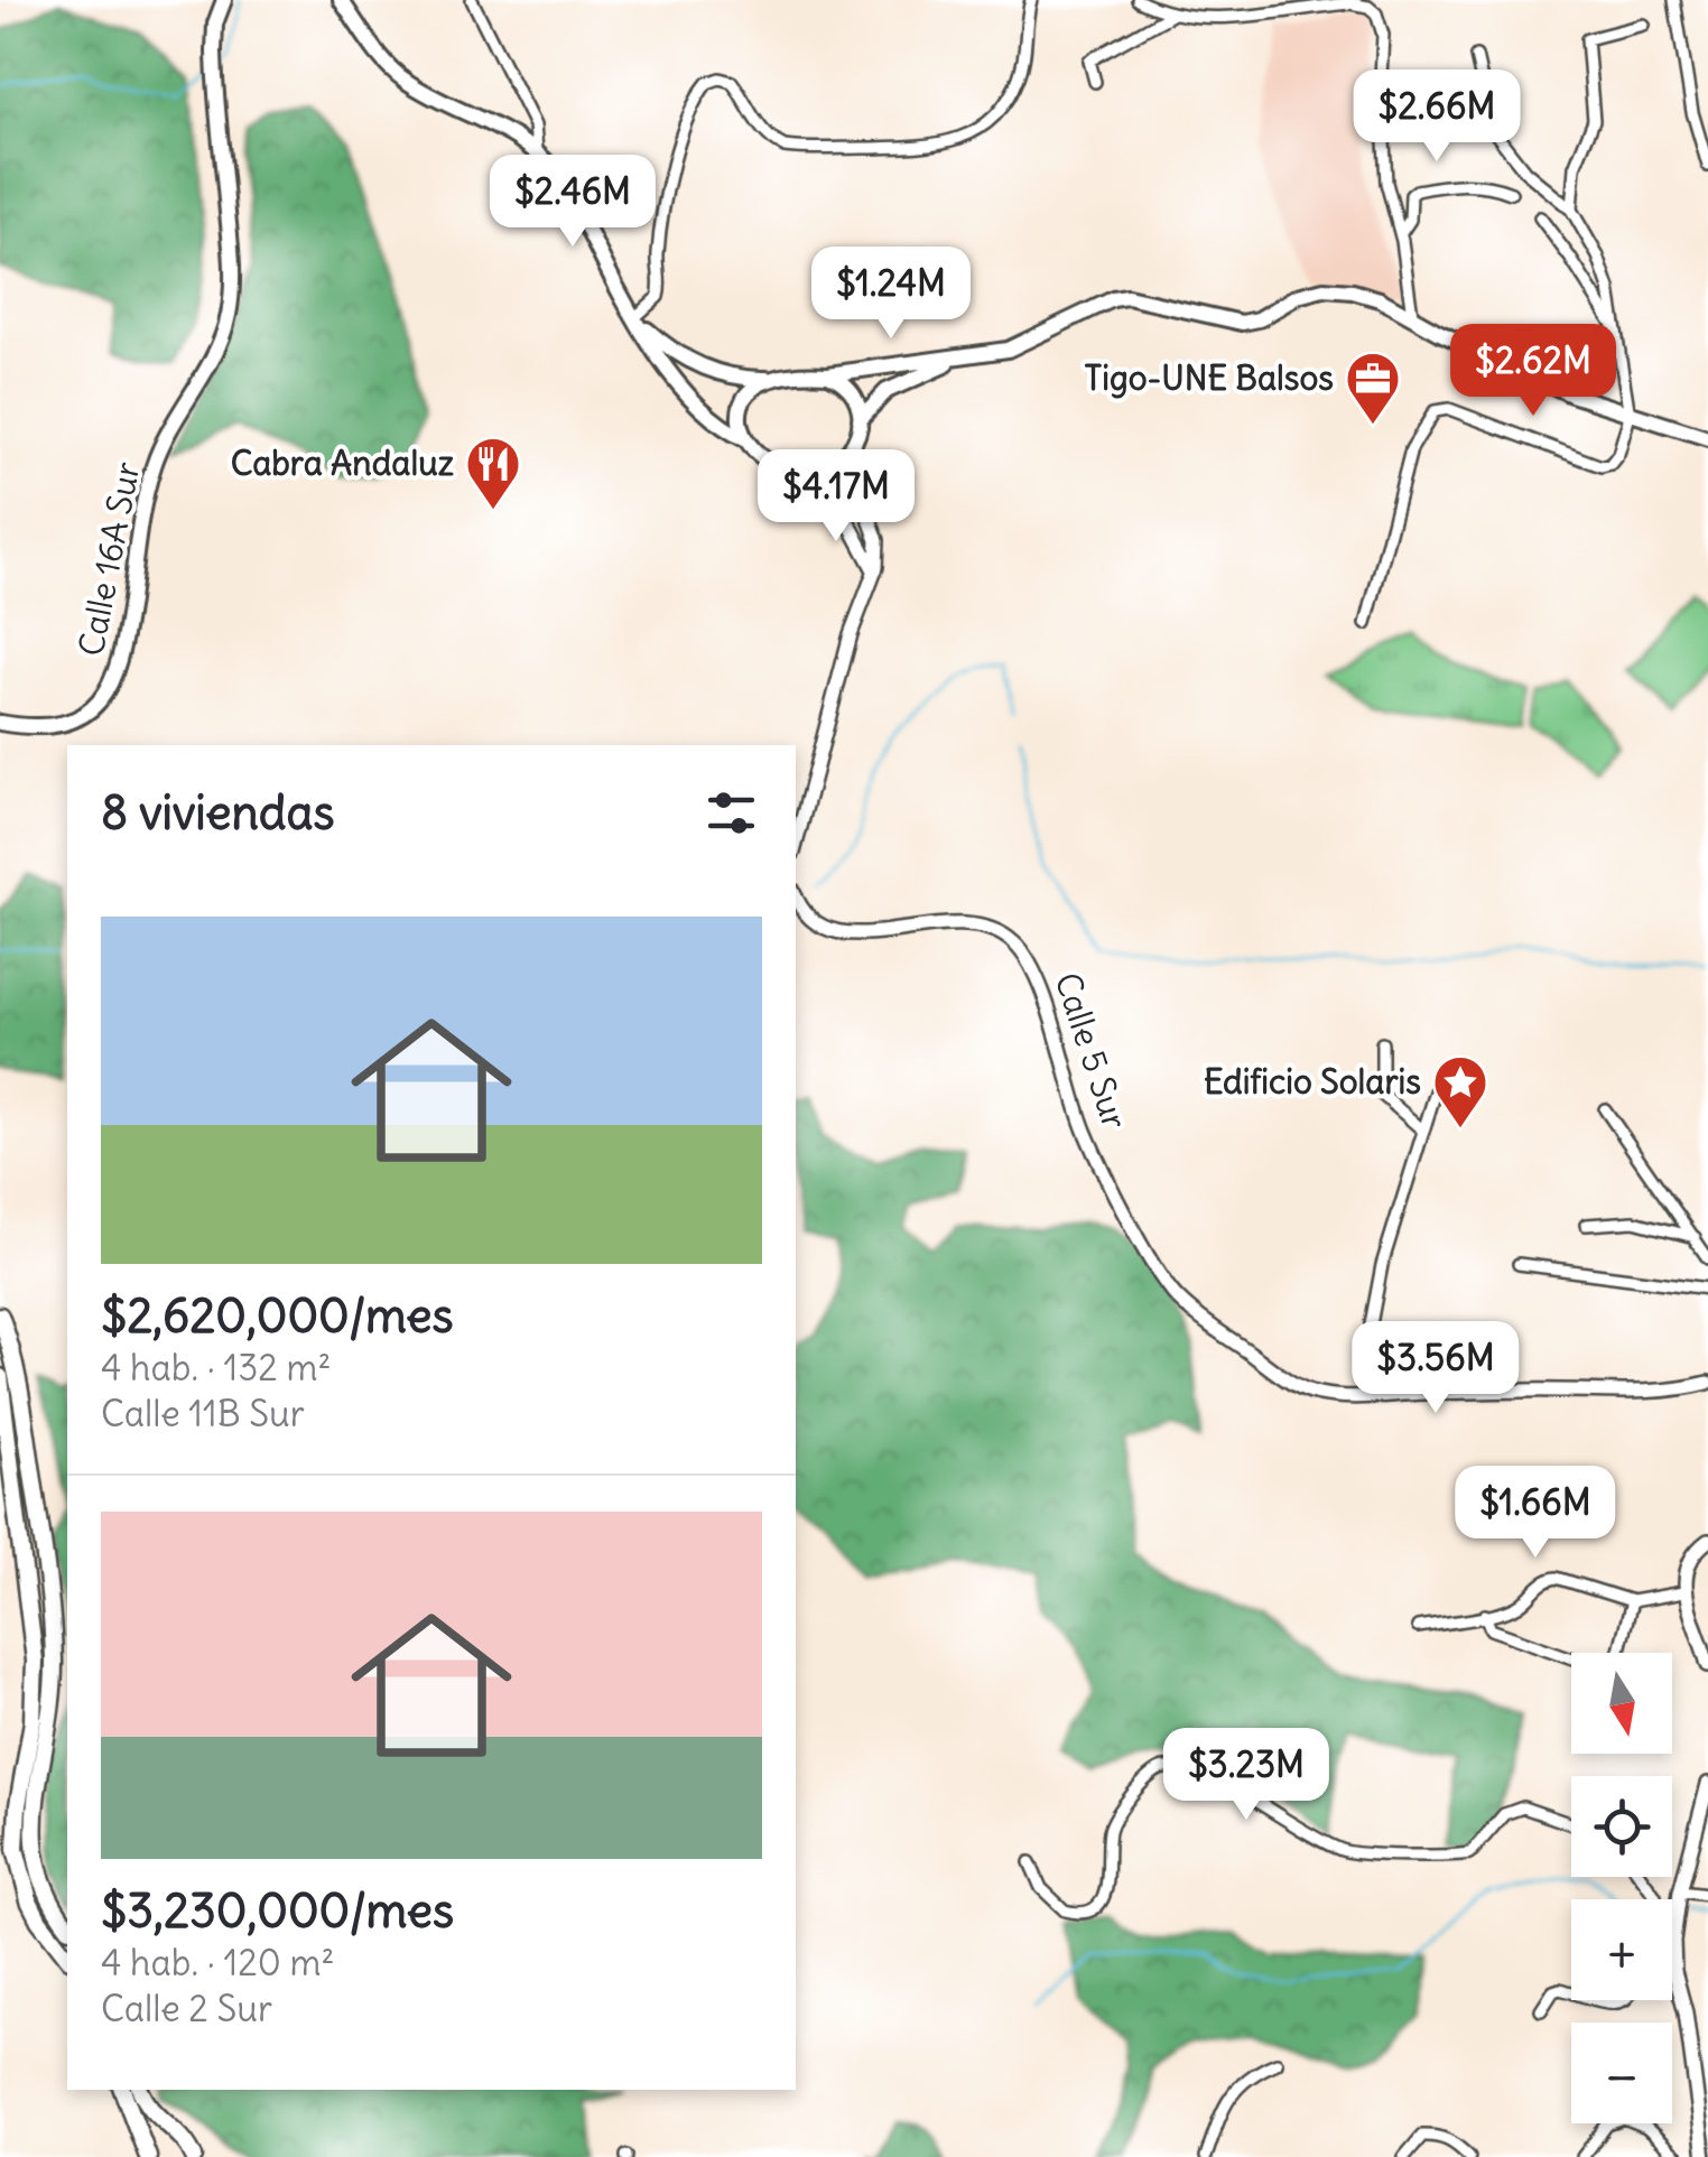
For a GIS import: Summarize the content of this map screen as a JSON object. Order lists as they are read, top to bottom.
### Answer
{
  "streets": {
    "main road": ["Calle 16A Sur"],
    "street": ["Calle 5 Sur"]
  },
  "places": {
    "office": ["Tigo-UNE Balsos"],
    "restaurant": ["Cabra Andaluz"],
    "place": ["Edificio Solaris"]
  },
  "north": "bottom",
  "page": {
    "price": [
      "$2.66M",
      "$2.46M",
      "$1.24M",
      "$2.62M",
      "$4.17M",
      "$3.56M",
      "$1.66M",
      "$3.23M"
    ],
    "heading": "8 viviendas",
    "list": [
      {
        "name": "$2,620,000/mes",
        "note": "4 hab. · 132 m² · Calle 11B Sur"
      },
      {
        "name": "$3,230,000/mes",
        "note": "4 hab. · 120 m² · Calle 2 Sur"
      }
    ],
    "map_buttons": ["+", "−"]
  }
}
